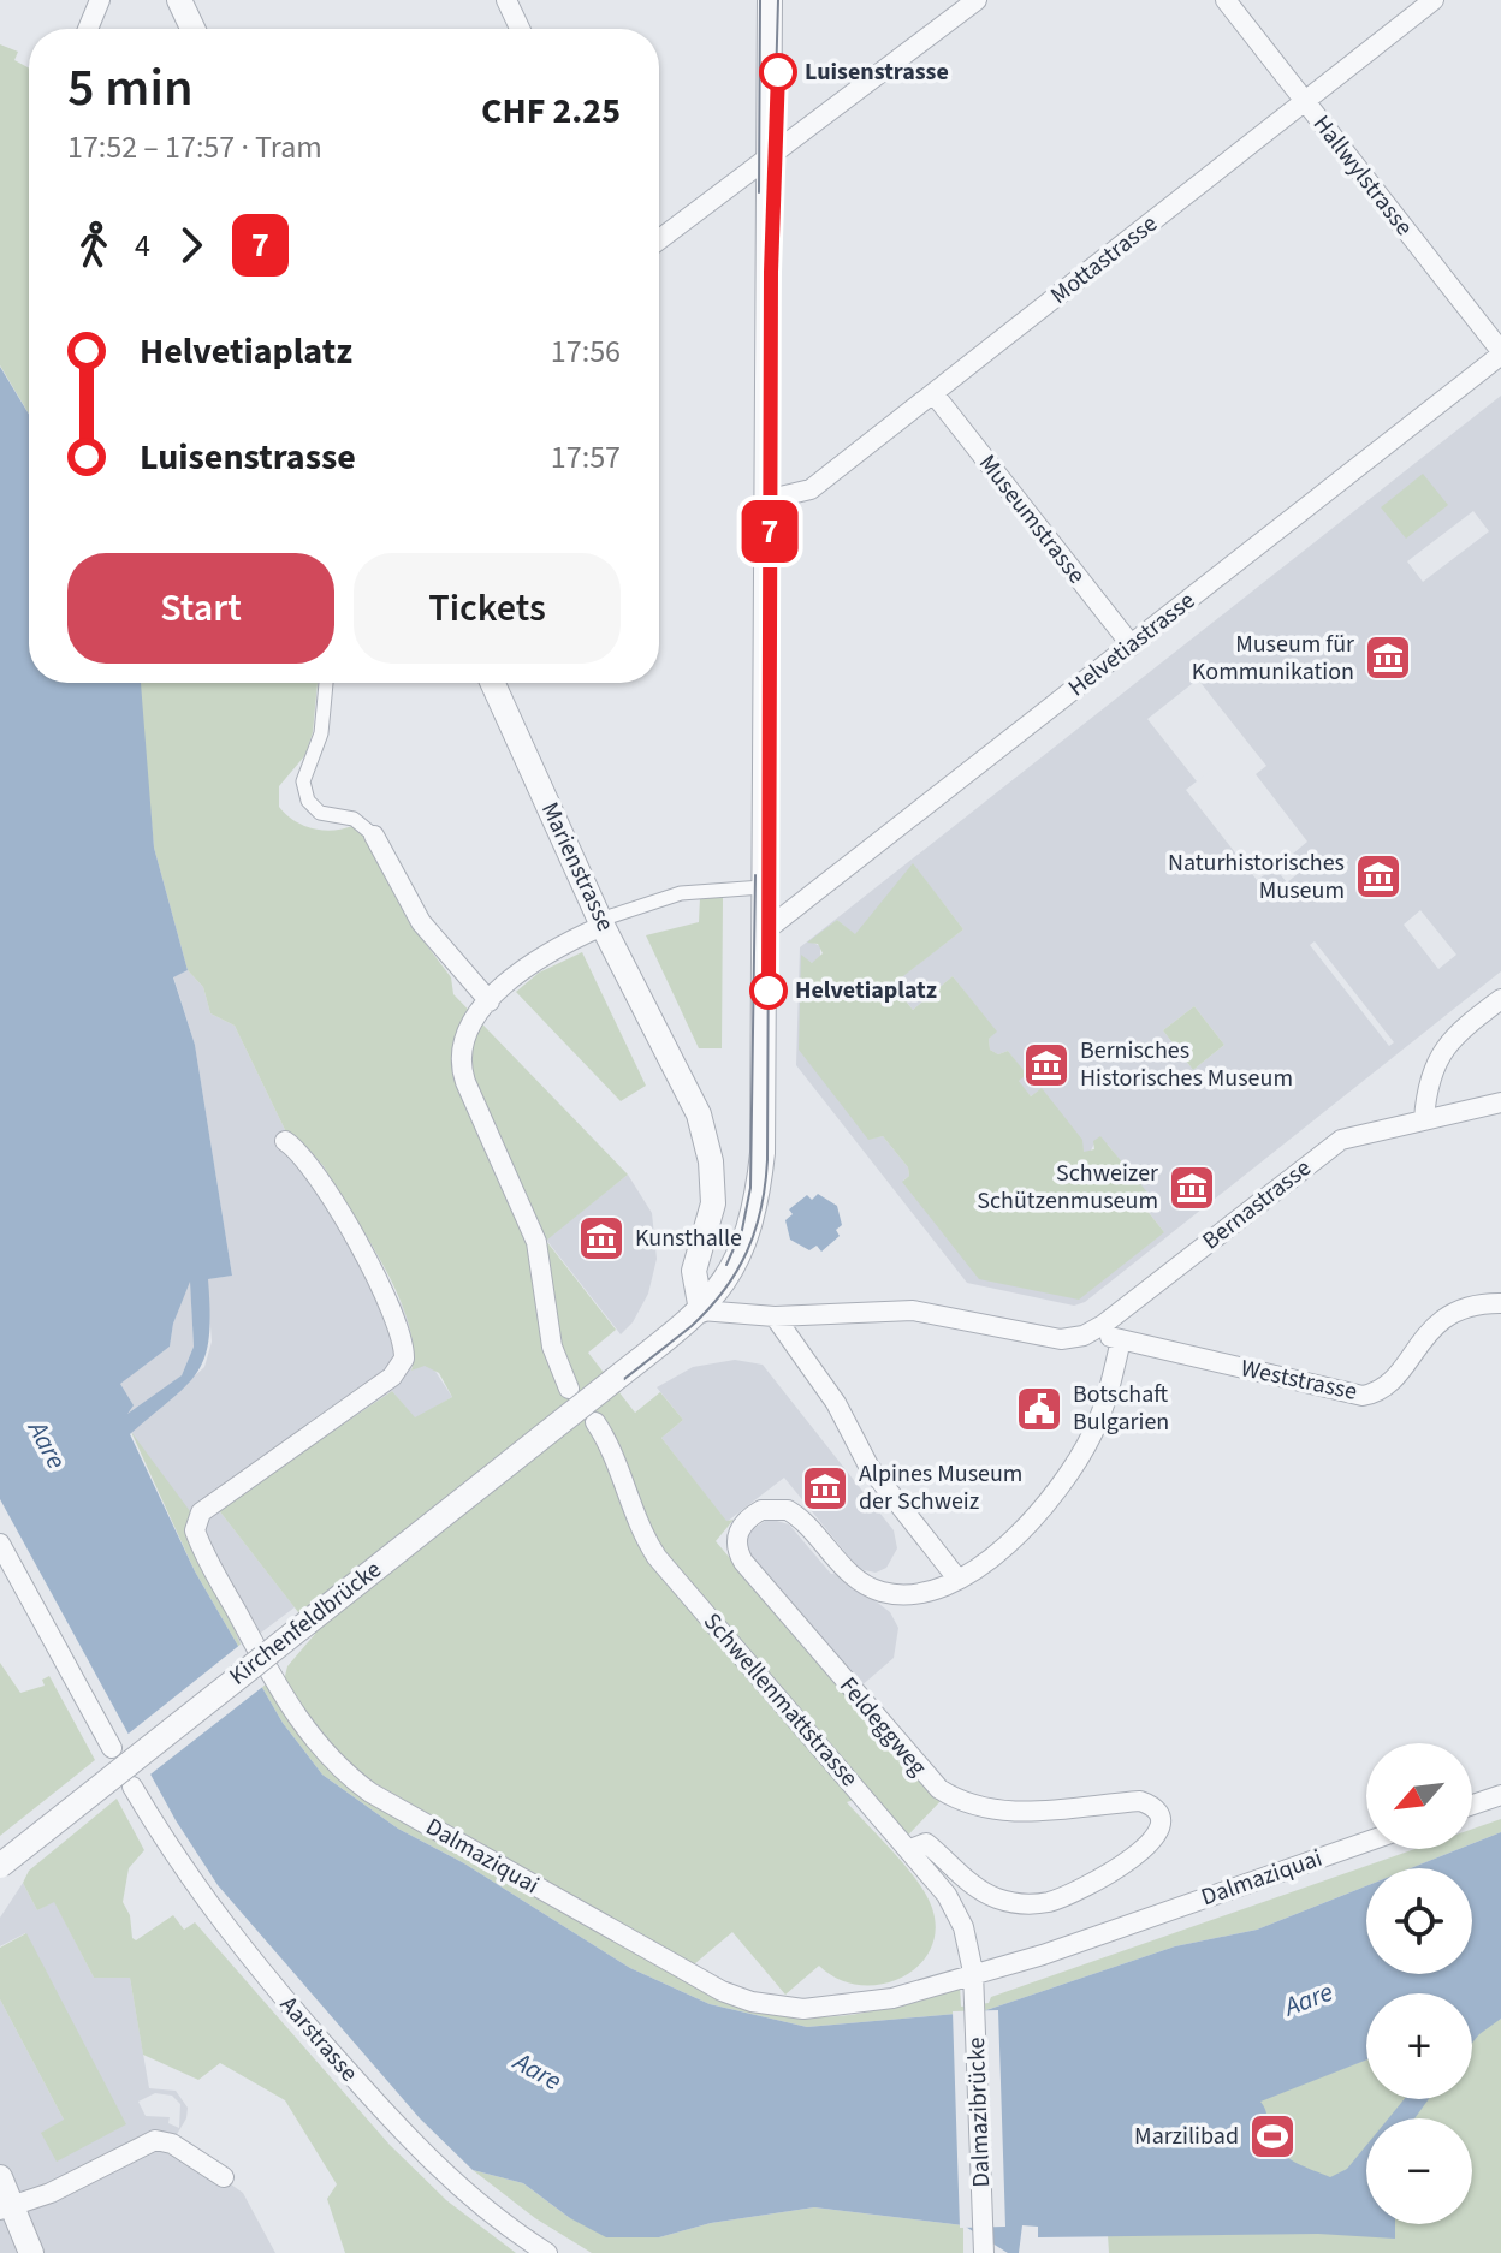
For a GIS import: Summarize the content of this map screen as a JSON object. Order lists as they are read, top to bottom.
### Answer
{
  "streets": {
    "street": [
      "Hallwylstrasse",
      "Mottastrasse",
      "Museumstrasse",
      "Helvetiastrasse",
      "Marienstrasse",
      "Bernastrasse",
      "Weststrasse",
      "Kirchenfeldbrücke",
      "Schwellenmattstrasse",
      "Feldeggweg",
      "Dalmaziquai",
      "Aarstrasse",
      "Dalmazibrücke"
    ]
  },
  "crossings": [
    ["Hallwylstrasse", "Mottastrasse"],
    ["Hallwylstrasse", "Helvetiastrasse"],
    ["Mottastrasse", "Museumstrasse"],
    ["Museumstrasse", "Helvetiastrasse"],
    ["Marienstrasse", "Kirchenfeldbrücke"],
    ["Bernastrasse", "Weststrasse"],
    ["Schwellenmattstrasse", "Feldeggweg"],
    ["Schwellenmattstrasse", "Dalmaziquai"],
    ["Schwellenmattstrasse", "Dalmazibrücke"],
    ["Dalmaziquai", "Dalmazibrücke"]
  ],
  "water": ["Aare"],
  "places": {
    "other": ["Luisenstrasse", "Helvetiaplatz"],
    "museum": [
      "Museum für Kommunikation",
      "Naturhistorisches Museum",
      "Bernisches Historisches Museum",
      "Schweizer Schützenmuseum",
      "Kunsthalle",
      "Alpines Museum der Schweiz"
    ],
    "public building": ["Botschaft Bulgarien"],
    "sports": ["Marzilibad"]
  },
  "lines": ["tram line 7"],
  "north": "bottom left",
  "page": {
    "on_map": "7",
    "heading": ["5 min", "17:52 – 17:57 · Tram", "CHF 2.25"],
    "legs": ["4", "7"],
    "list": [
      {
        "name": "Helvetiaplatz",
        "value": "17:56"
      },
      {
        "name": "Luisenstrasse",
        "value": "17:57"
      }
    ],
    "buttons": ["Start", "Tickets"],
    "map_buttons": ["+", "−"]
  }
}
